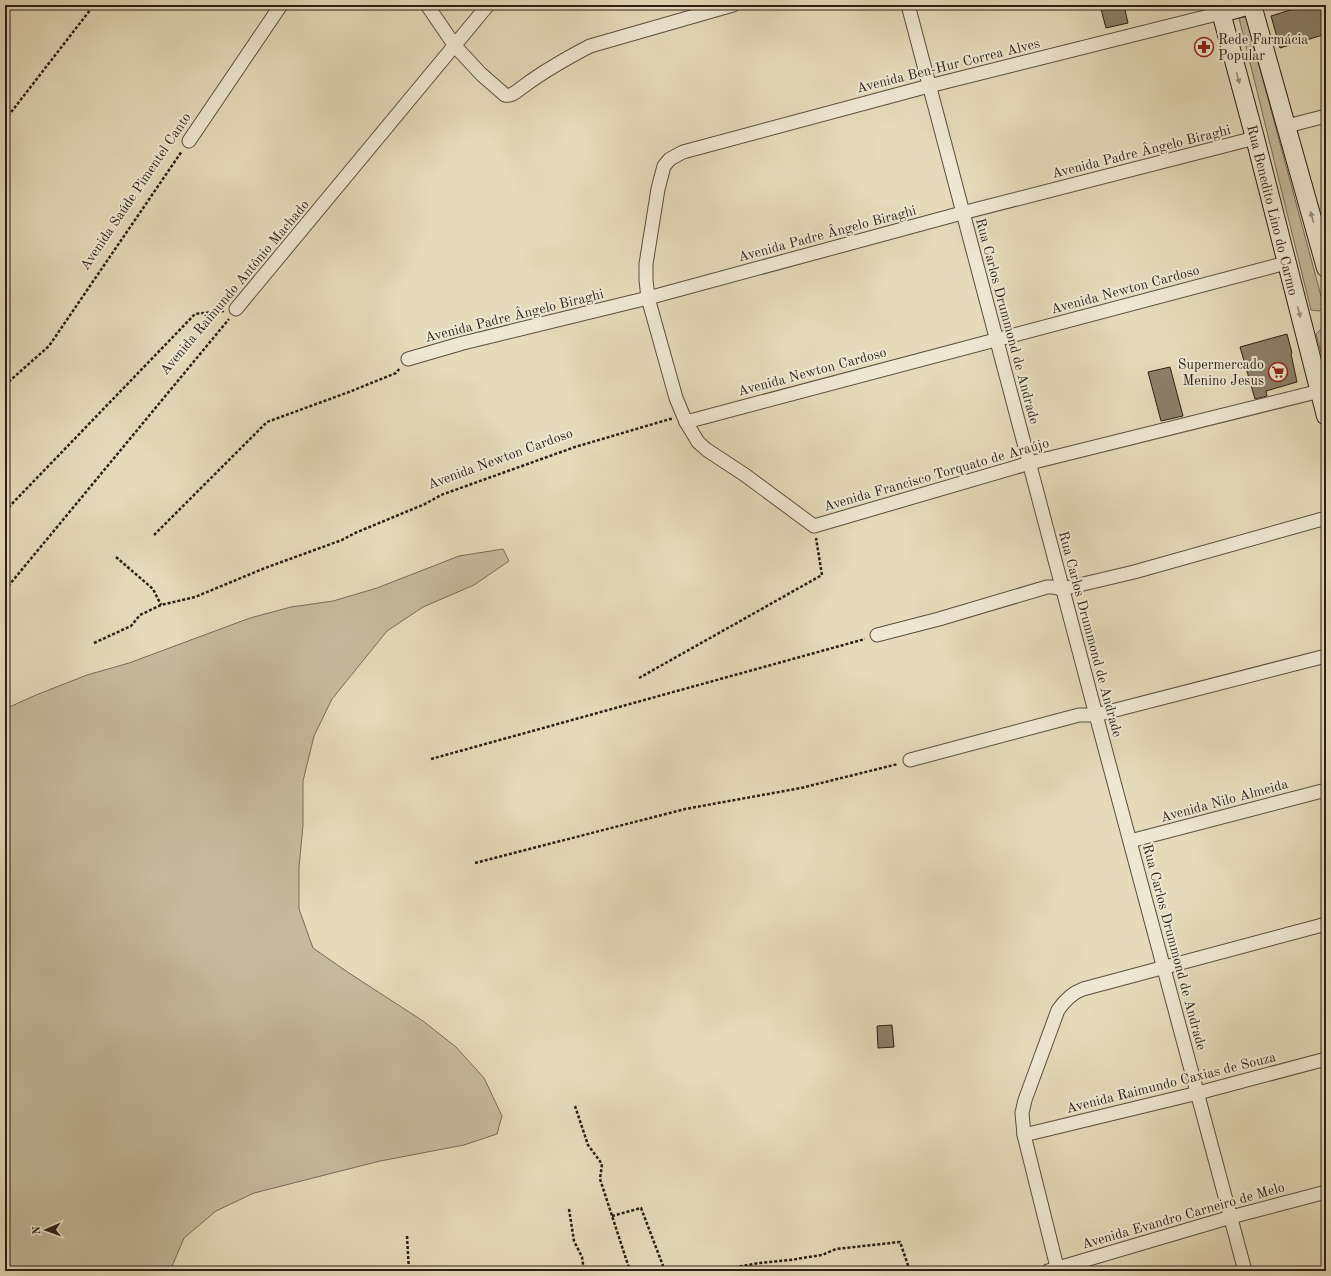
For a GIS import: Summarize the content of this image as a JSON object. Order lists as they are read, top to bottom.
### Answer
{
  "streets": {
    "main road": ["Rua Benedito Lino do Carmo"],
    "street": [
      "Avenida Ben-Hur Correa Alves",
      "Avenida Padre Ângelo Biraghi",
      "Avenida Saúde Pimentel Canto",
      "Avenida Raimundo Antônio Machado",
      "Avenida Newton Cardoso",
      "Rua Carlos Drummond de Andrade",
      "Avenida Francisco Torquato de Araújo",
      "Avenida Nilo Almeida",
      "Avenida Raimundo Caxias de Souza",
      "Avenida Evandro Carneiro de Melo"
    ]
  },
  "crossings": [
    ["Avenida Ben-Hur Correa Alves", "Avenida Padre Ângelo Biraghi"],
    ["Avenida Ben-Hur Correa Alves", "Rua Benedito Lino do Carmo"],
    ["Avenida Ben-Hur Correa Alves", "Avenida Newton Cardoso"],
    ["Avenida Ben-Hur Correa Alves", "Rua Carlos Drummond de Andrade"],
    ["Avenida Ben-Hur Correa Alves", "Avenida Francisco Torquato de Araújo"],
    ["Avenida Padre Ângelo Biraghi", "Rua Benedito Lino do Carmo"],
    ["Avenida Padre Ângelo Biraghi", "Rua Carlos Drummond de Andrade"],
    ["Rua Benedito Lino do Carmo", "Avenida Newton Cardoso"],
    ["Rua Benedito Lino do Carmo", "Avenida Francisco Torquato de Araújo"],
    ["Avenida Newton Cardoso", "Rua Carlos Drummond de Andrade"],
    ["Rua Carlos Drummond de Andrade", "Avenida Francisco Torquato de Araújo"],
    ["Rua Carlos Drummond de Andrade", "Avenida Nilo Almeida"],
    ["Rua Carlos Drummond de Andrade", "Avenida Raimundo Caxias de Souza"],
    ["Rua Carlos Drummond de Andrade", "Avenida Evandro Carneiro de Melo"]
  ],
  "places": {
    "pharmacy": ["Rede Farmácia Popular"],
    "supermarket": ["Supermercado Menino Jesus"]
  },
  "north": "left"
}
